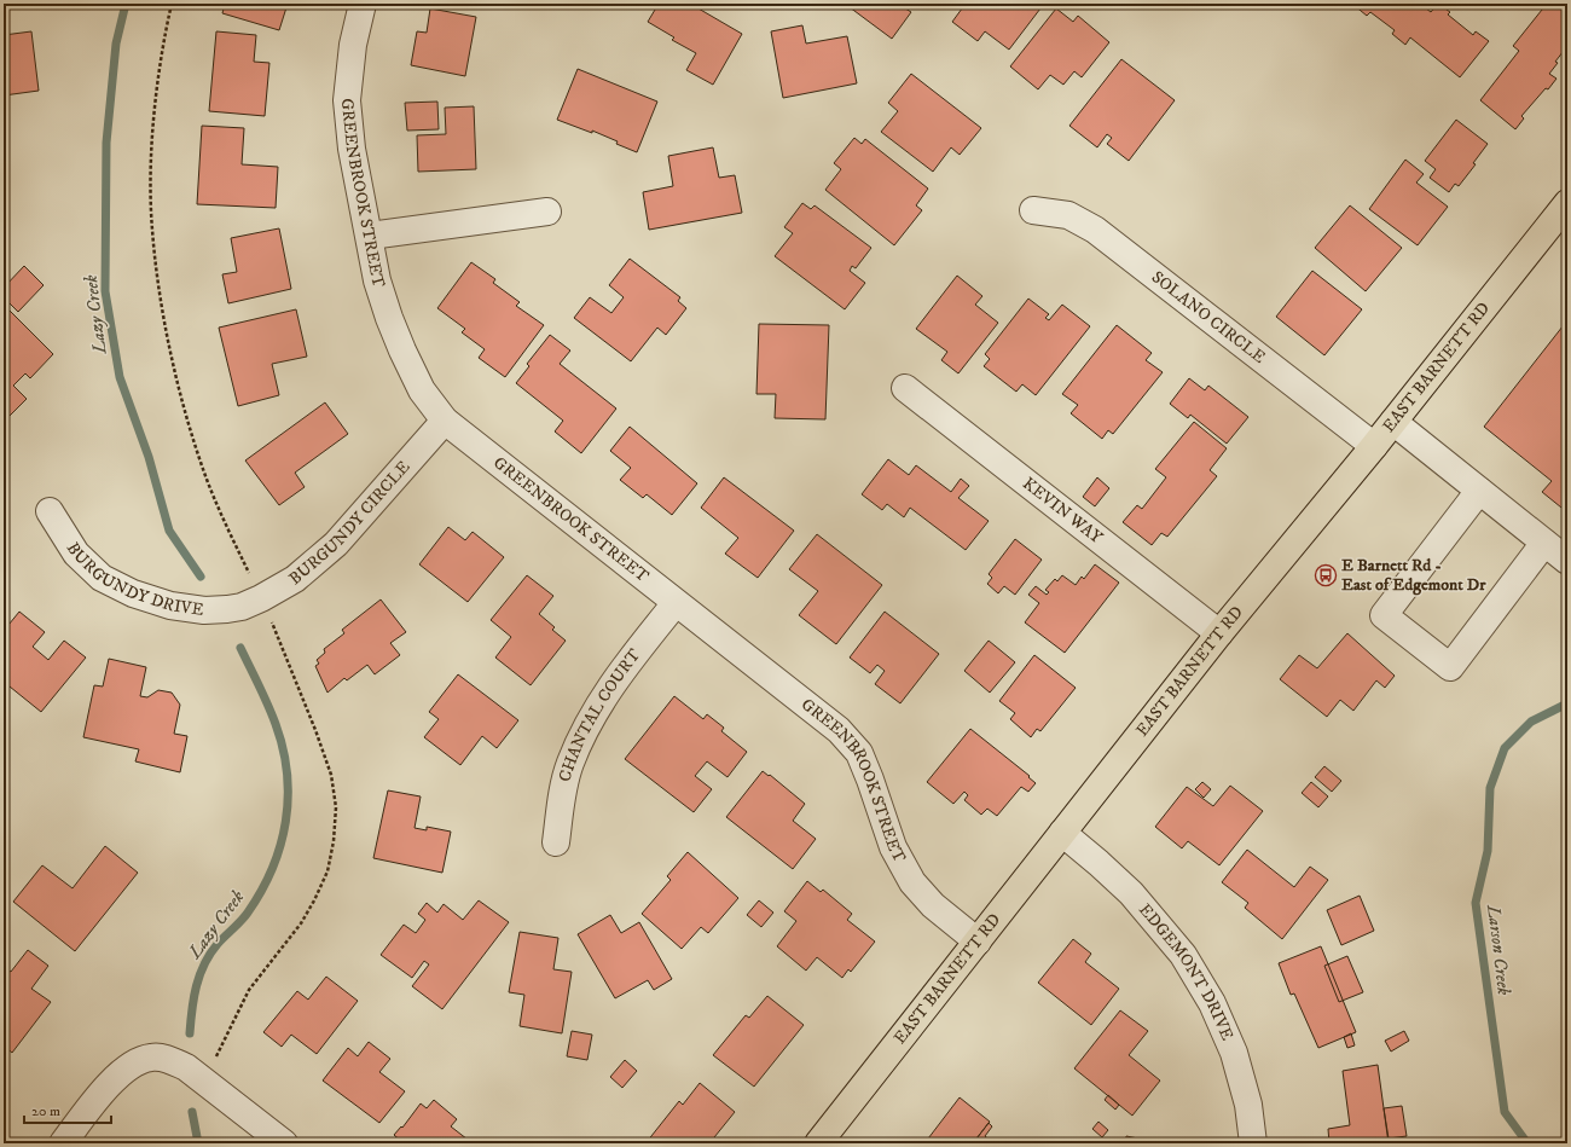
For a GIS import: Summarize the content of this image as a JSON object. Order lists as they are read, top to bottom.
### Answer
{
  "streets": {
    "main road": ["EAST BARNETT RD"],
    "street": [
      "GREENBROOK STREET",
      "SOLANO CIRCLE",
      "KEVIN WAY",
      "BURGUNDY CIRCLE",
      "BURGUNDY DRIVE",
      "CHANTAL COURT",
      "EDGEMONT DRIVE"
    ]
  },
  "crossings": [
    ["GREENBROOK STREET", "EAST BARNETT RD"],
    ["GREENBROOK STREET", "BURGUNDY CIRCLE"],
    ["GREENBROOK STREET", "CHANTAL COURT"],
    ["SOLANO CIRCLE", "EAST BARNETT RD"],
    ["EAST BARNETT RD", "KEVIN WAY"],
    ["EAST BARNETT RD", "EDGEMONT DRIVE"],
    ["BURGUNDY CIRCLE", "BURGUNDY DRIVE"]
  ],
  "water": ["Lazy Creek", "Larson Creek"],
  "places": {
    "bus stop": ["E Barnett Rd - East of Edgemont Dr"]
  },
  "scale_bar": "20 m"
}
